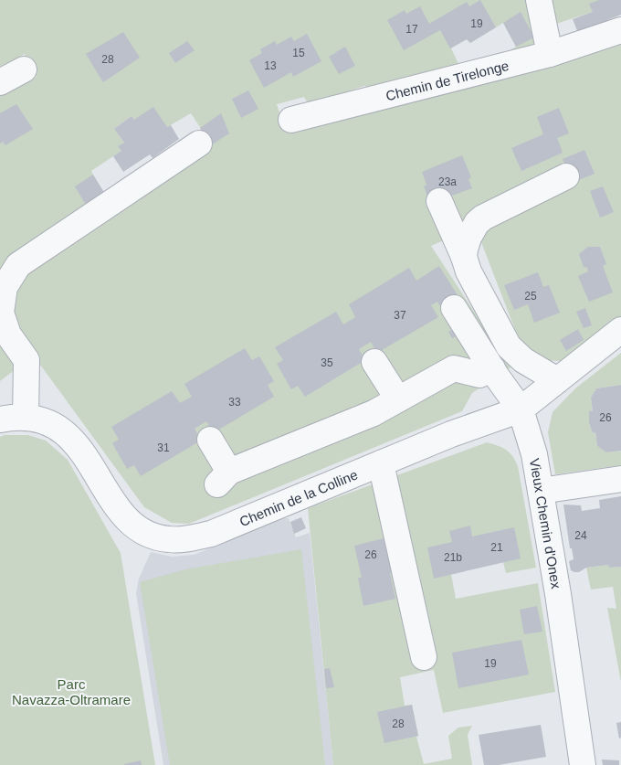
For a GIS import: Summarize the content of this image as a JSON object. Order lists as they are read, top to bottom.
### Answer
{
  "streets": {
    "street": ["Chemin de Tirelonge", "Chemin de la Colline", "Vieux Chemin d'Onex"]
  },
  "crossings": [
    ["Chemin de la Colline", "Vieux Chemin d'Onex"]
  ],
  "parks": ["Parc Navazza-Oltramare"],
  "house_numbers": [
    "19",
    "17",
    "15",
    "28",
    "13",
    "23a",
    "25",
    "37",
    "35",
    "33",
    "26",
    "31",
    "24",
    "21",
    "26",
    "21b",
    "19",
    "28"
  ]
}
